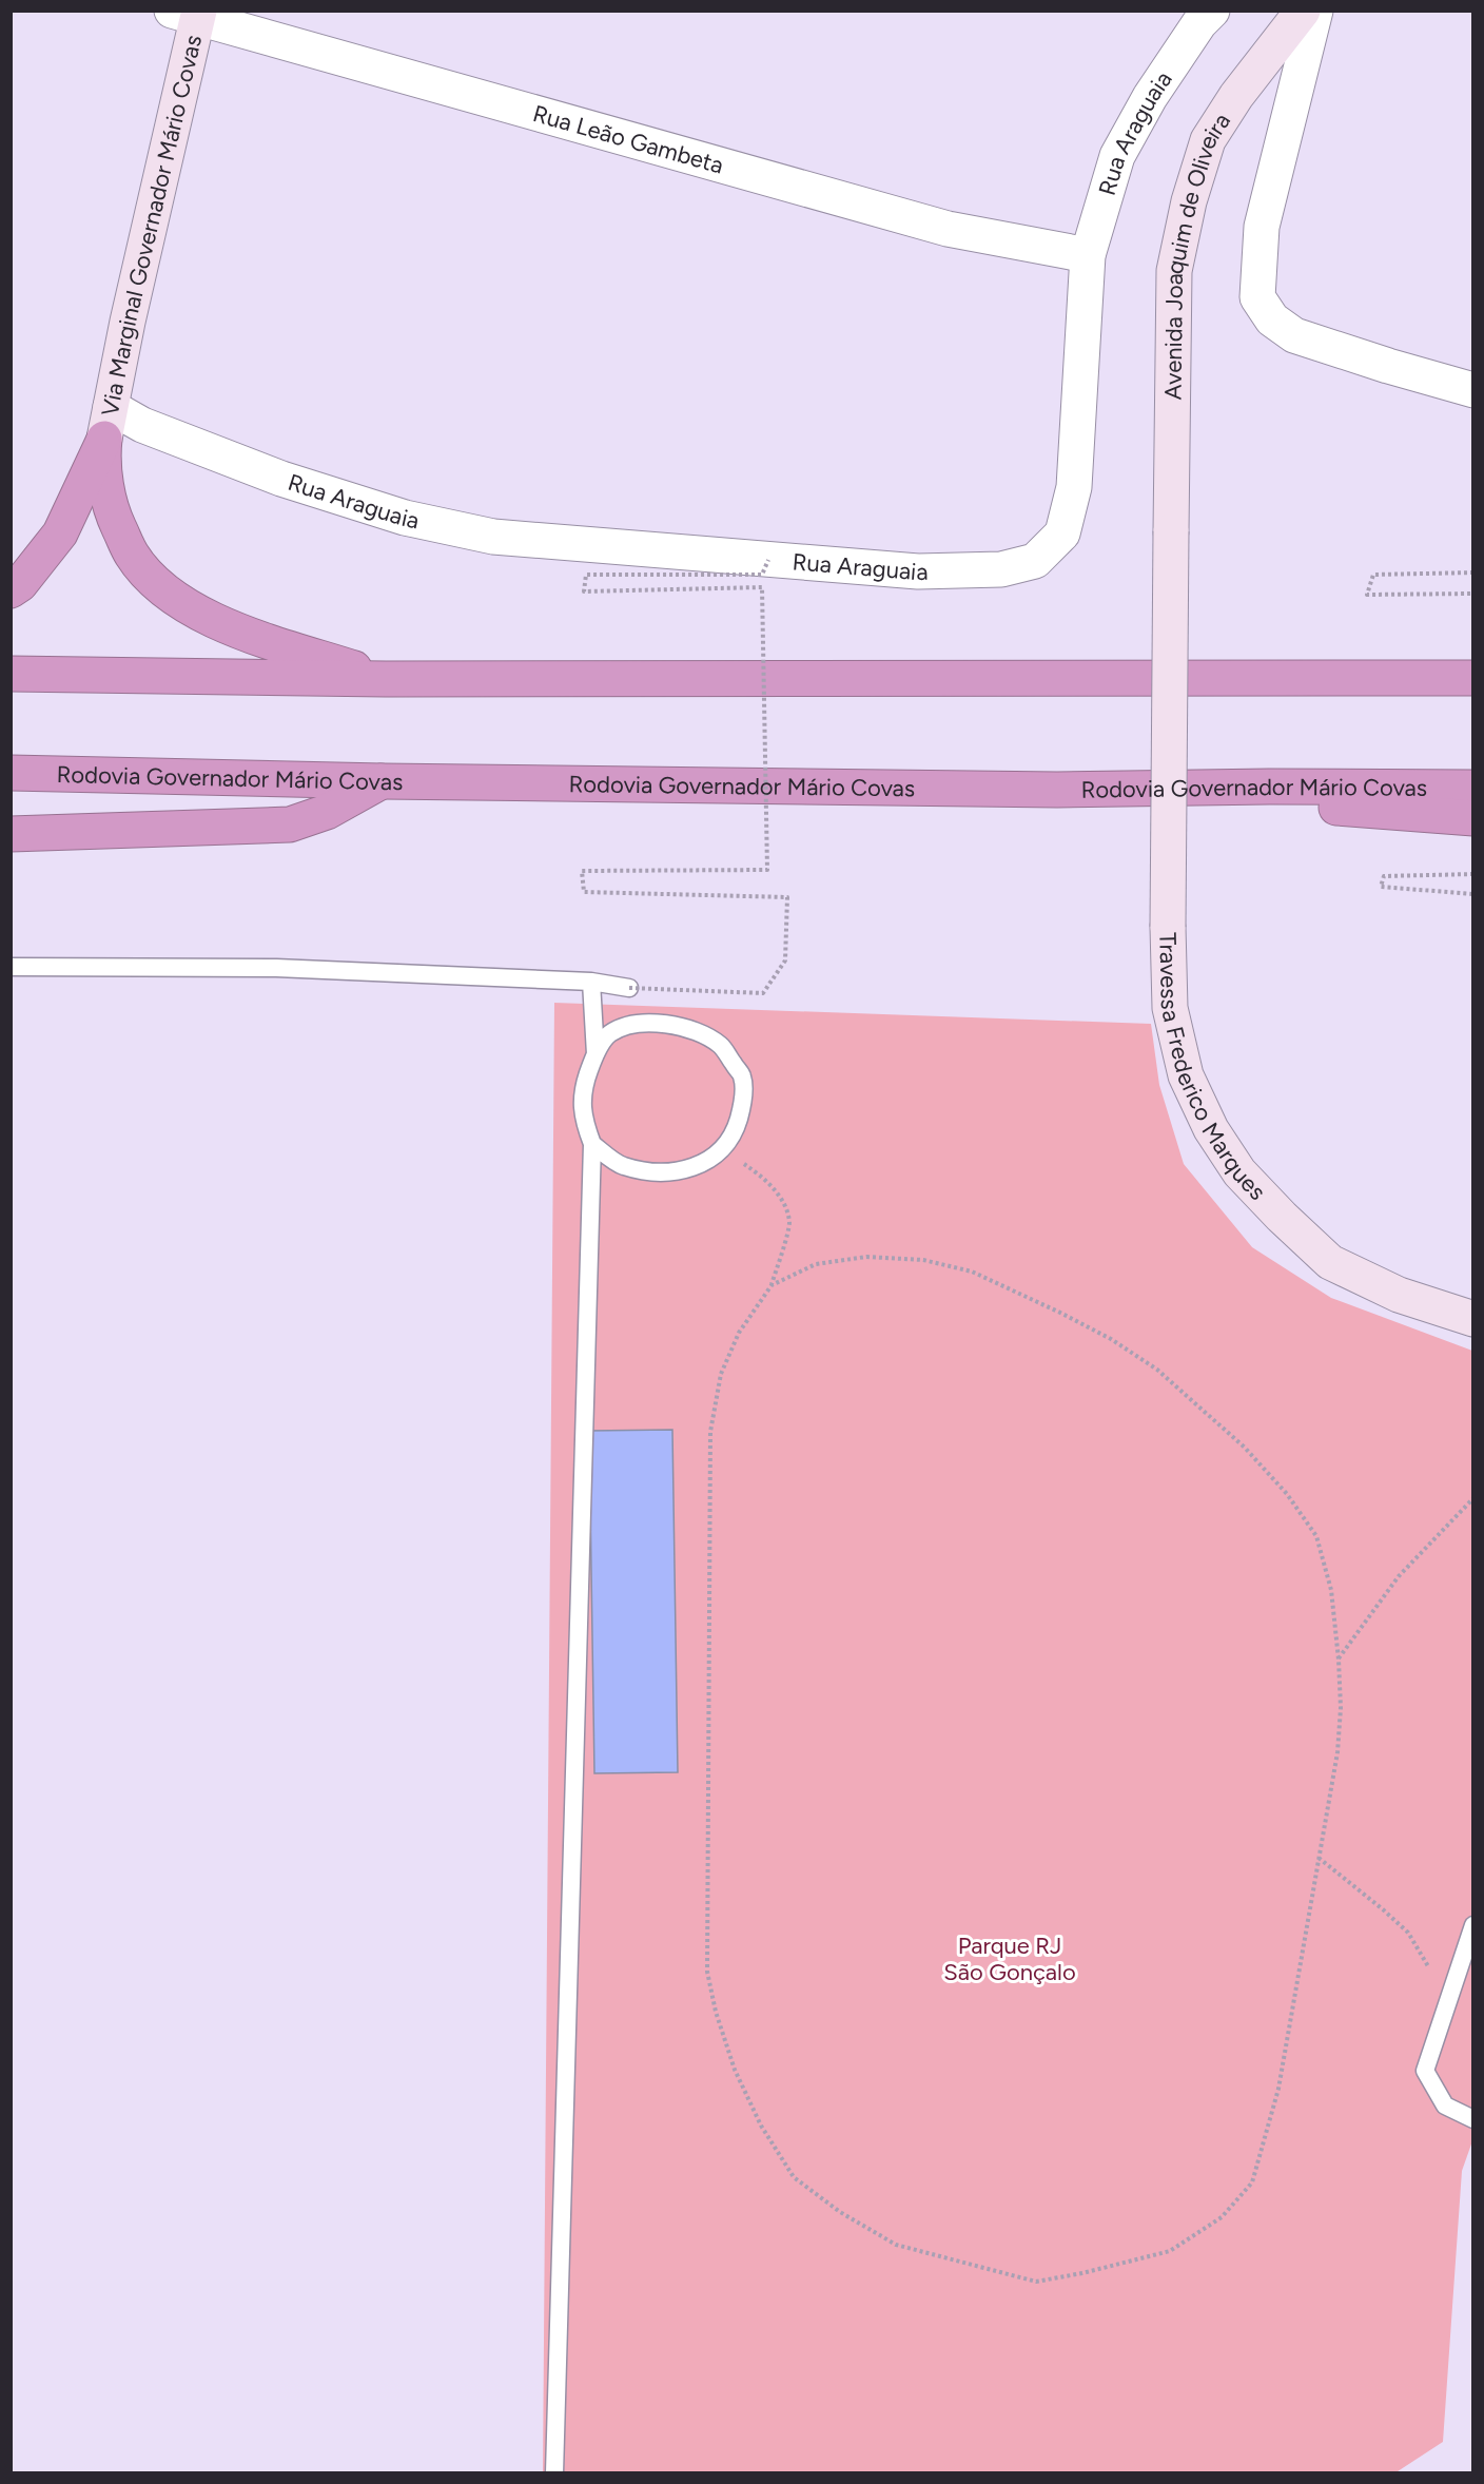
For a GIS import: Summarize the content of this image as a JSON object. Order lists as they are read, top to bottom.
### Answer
{
  "streets": {
    "highway": ["Rodovia Governador Mário Covas"],
    "main road": ["Via Marginal Governador Mário Covas", "Avenida Joaquim de Oliveira", "Travessa Frederico Marques"],
    "street": ["Rua Araguaia", "Rua Leão Gambeta"]
  },
  "crossings": [
    ["Rua Araguaia", "Rua Leão Gambeta"],
    ["Rua Araguaia", "Via Marginal Governador Mário Covas"],
    ["Rua Leão Gambeta", "Via Marginal Governador Mário Covas"],
    ["Avenida Joaquim de Oliveira", "Travessa Frederico Marques"]
  ],
  "parks": ["Parque RJ São Gonçalo"]
}
